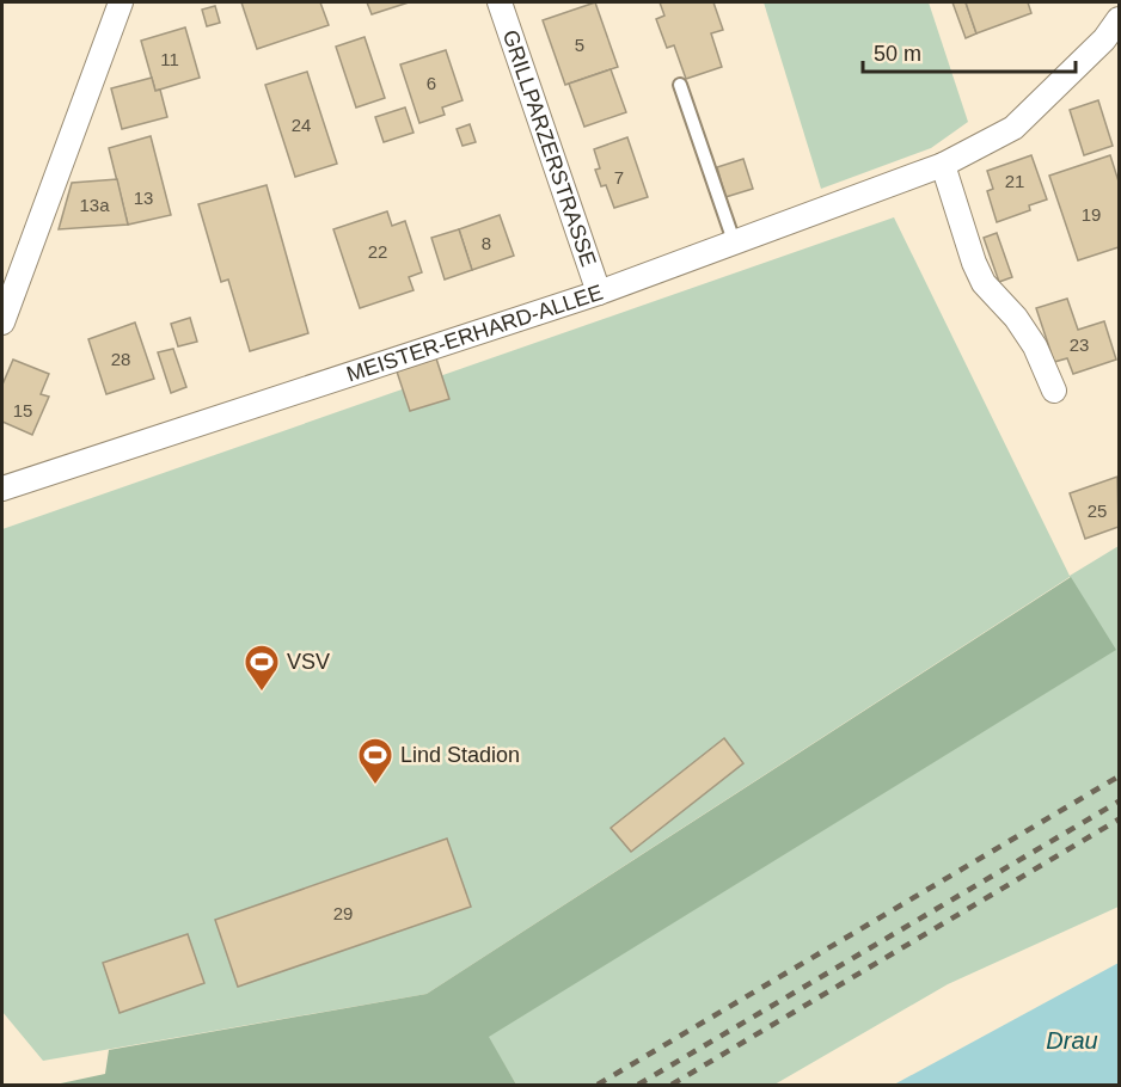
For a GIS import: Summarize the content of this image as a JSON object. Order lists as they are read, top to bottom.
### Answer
{
  "streets": {
    "street": ["GRILLPARZERSTRASSE", "MEISTER-ERHARD-ALLEE"]
  },
  "crossings": [
    ["GRILLPARZERSTRASSE", "MEISTER-ERHARD-ALLEE"]
  ],
  "water": ["Drau"],
  "places": {
    "sports": ["VSV", "Lind Stadion"]
  },
  "house_numbers": [
    "5",
    "11",
    "6",
    "24",
    "7",
    "21",
    "13",
    "13a",
    "19",
    "8",
    "22",
    "23",
    "28",
    "15",
    "25",
    "29"
  ],
  "scale_bar": "50 m"
}
